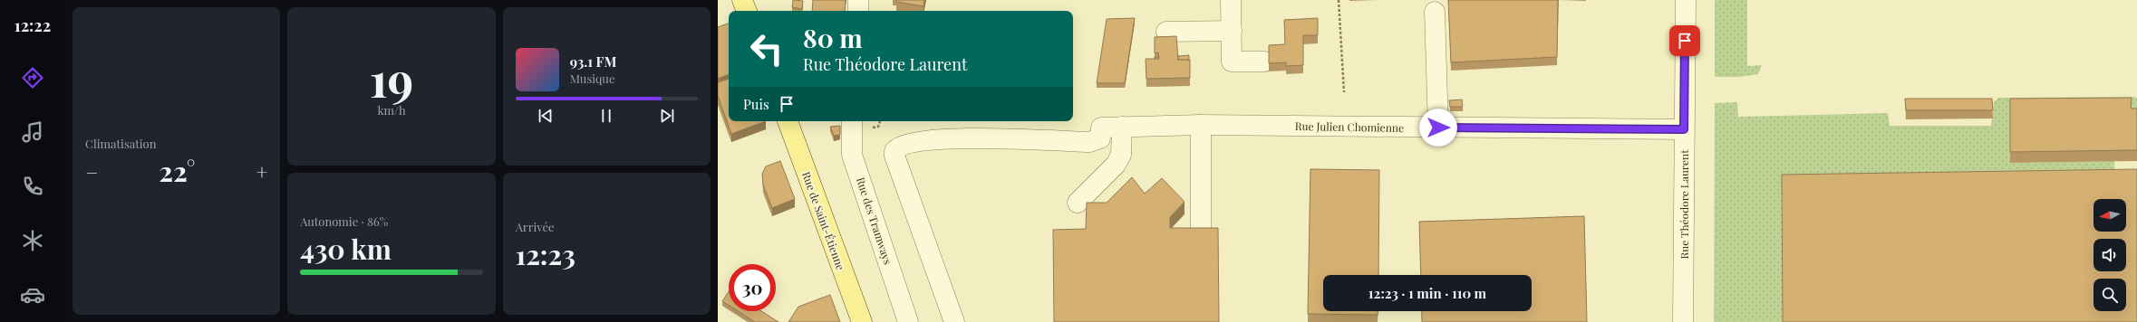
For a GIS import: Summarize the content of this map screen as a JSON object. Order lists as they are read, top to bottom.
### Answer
{
  "streets": {
    "main road": ["Rue de Saint-Étienne"],
    "street": ["Rue Julien Chomienne", "Rue Théodore Laurent", "Rue des Tramways"]
  },
  "crossings": [
    ["Rue Julien Chomienne", "Rue Théodore Laurent"]
  ],
  "north": "left",
  "page": {
    "tabs": "12:22",
    "tile": [
      "Climatisation",
      ["19", "km/h"],
      ["Autonomie · 86%", "430 km"],
      ["Arrivée", "12:23"]
    ],
    "turn": ["80 m", "Rue Théodore Laurent"],
    "song": ["93.1 FM", "Musique"],
    "then": "Puis",
    "heat": ["−", "22°", "+"],
    "limit": "30",
    "trip": "12:23 · 1 min · 110 m"
  }
}
